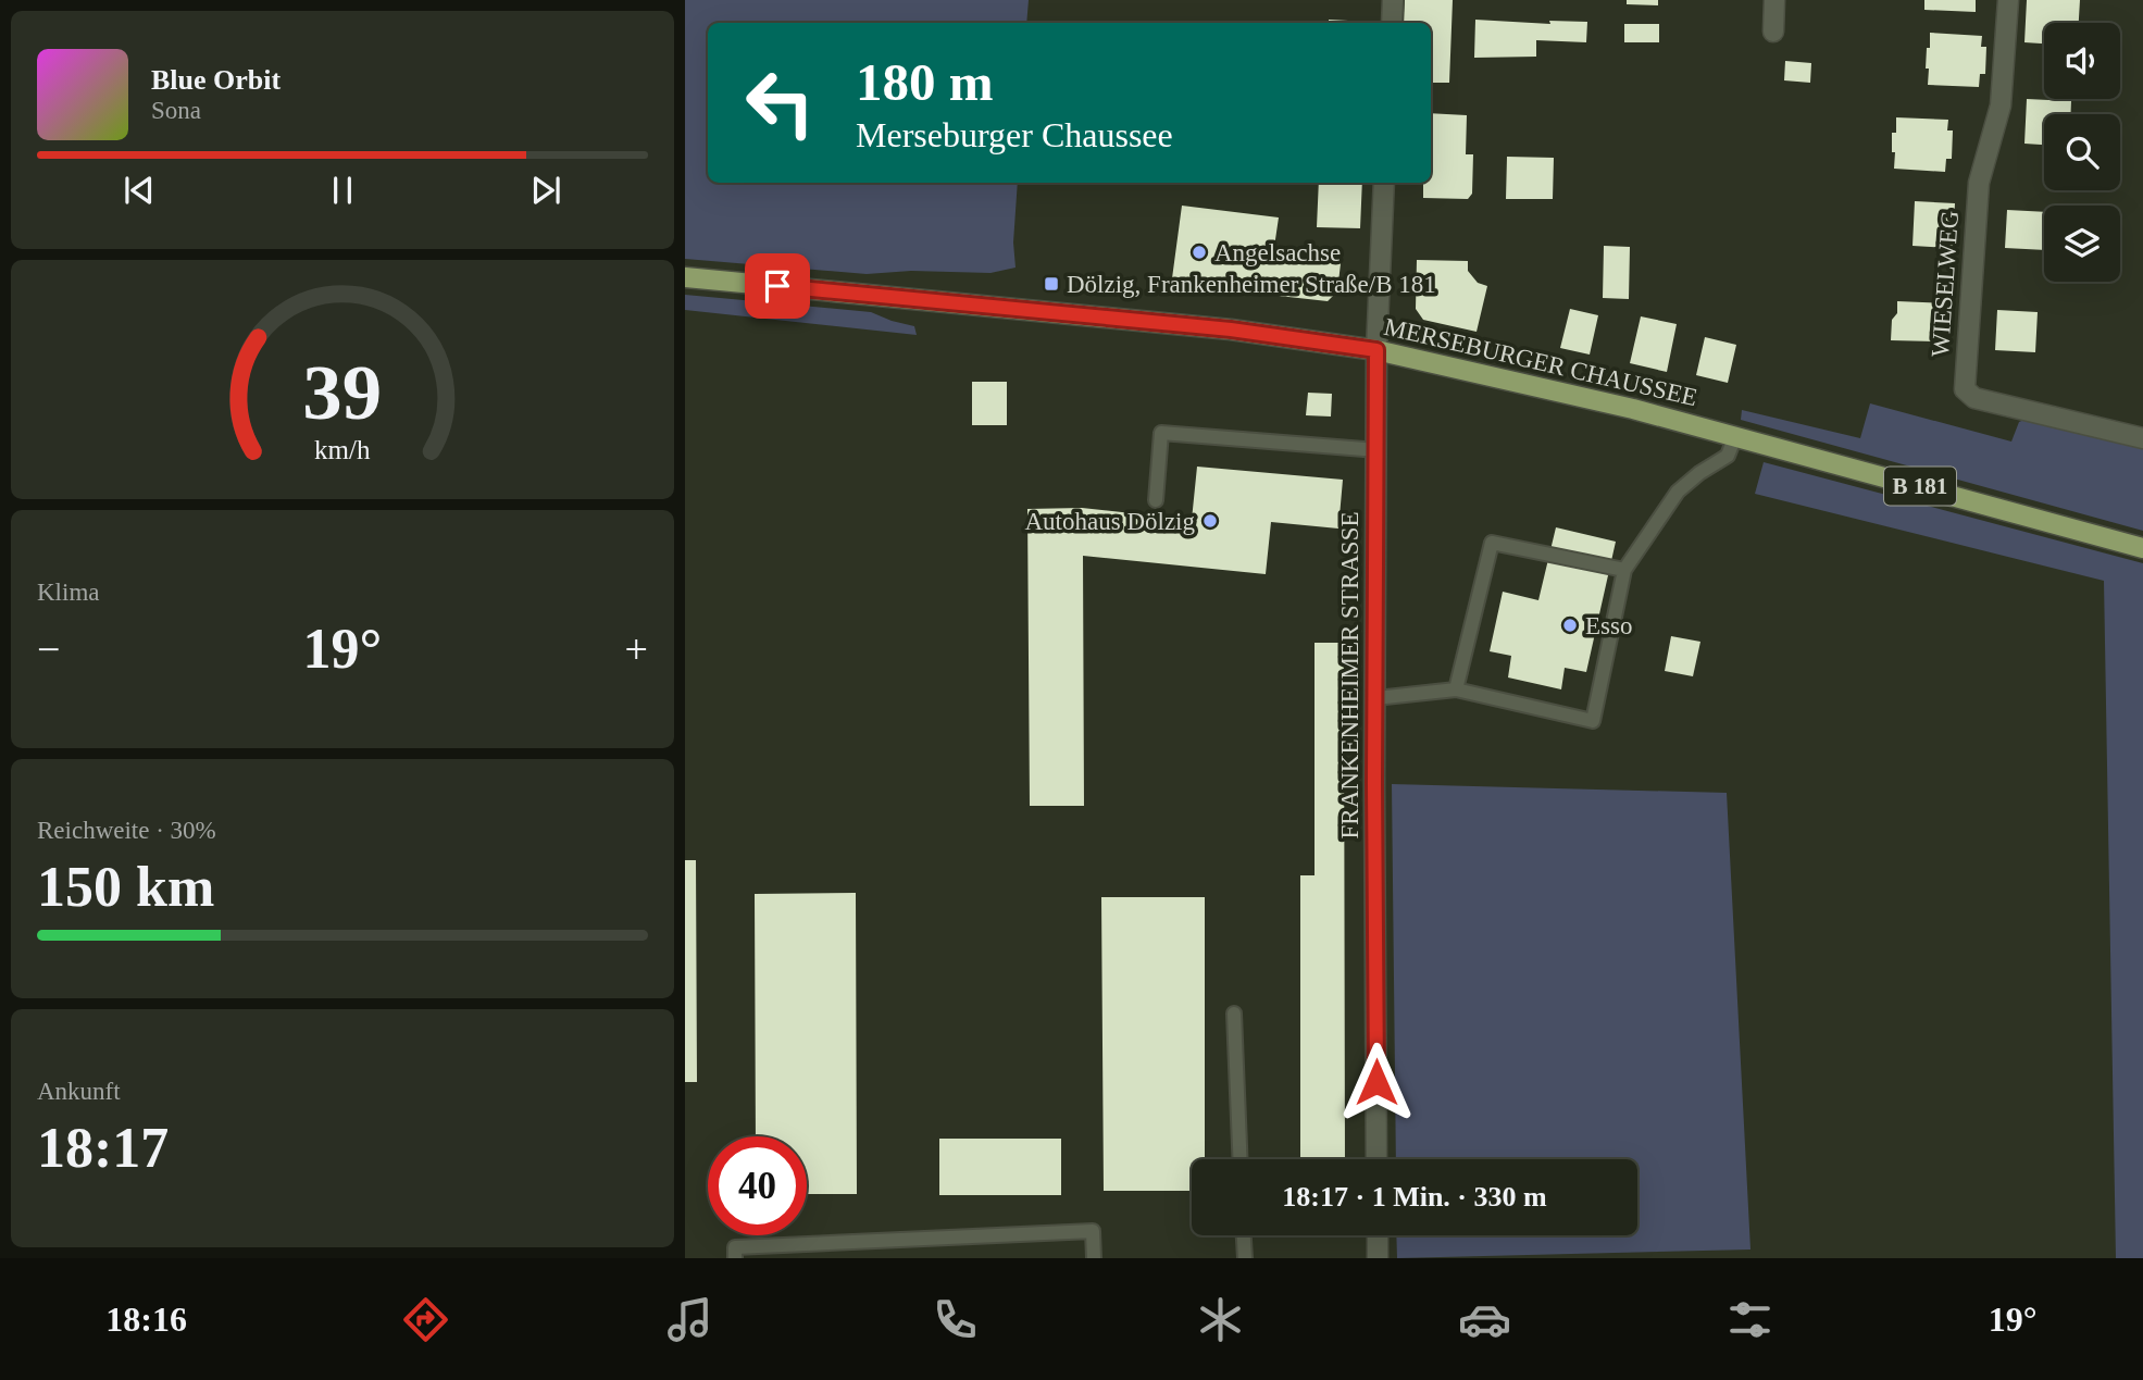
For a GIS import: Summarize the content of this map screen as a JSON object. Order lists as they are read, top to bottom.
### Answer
{
  "streets": {
    "main road": ["MERSEBURGER CHAUSSEE", "B 181"],
    "street": ["WIESELWEG", "FRANKENHEIMER STRASSE"]
  },
  "crossings": [
    ["MERSEBURGER CHAUSSEE", "FRANKENHEIMER STRASSE"]
  ],
  "places": {
    "other": ["Angelsachse", "Autohaus Dölzig", "Esso"],
    "transit": ["Dölzig, Frankenheimer Straße/B 181"]
  },
  "page": {
    "turn": ["180 m", "Merseburger Chaussee"],
    "song": ["Blue Orbit", "Sona"],
    "tile": [
      "Klima",
      ["Reichweite · 30%", "150 km"],
      ["Ankunft", "18:17"]
    ],
    "heat": ["−", "19°", "+"],
    "limit": "40",
    "trip": "18:17 · 1 Min. · 330 m",
    "tabs": ["18:16", "19°"],
    "gauge": ["39", "km/h"]
  }
}
